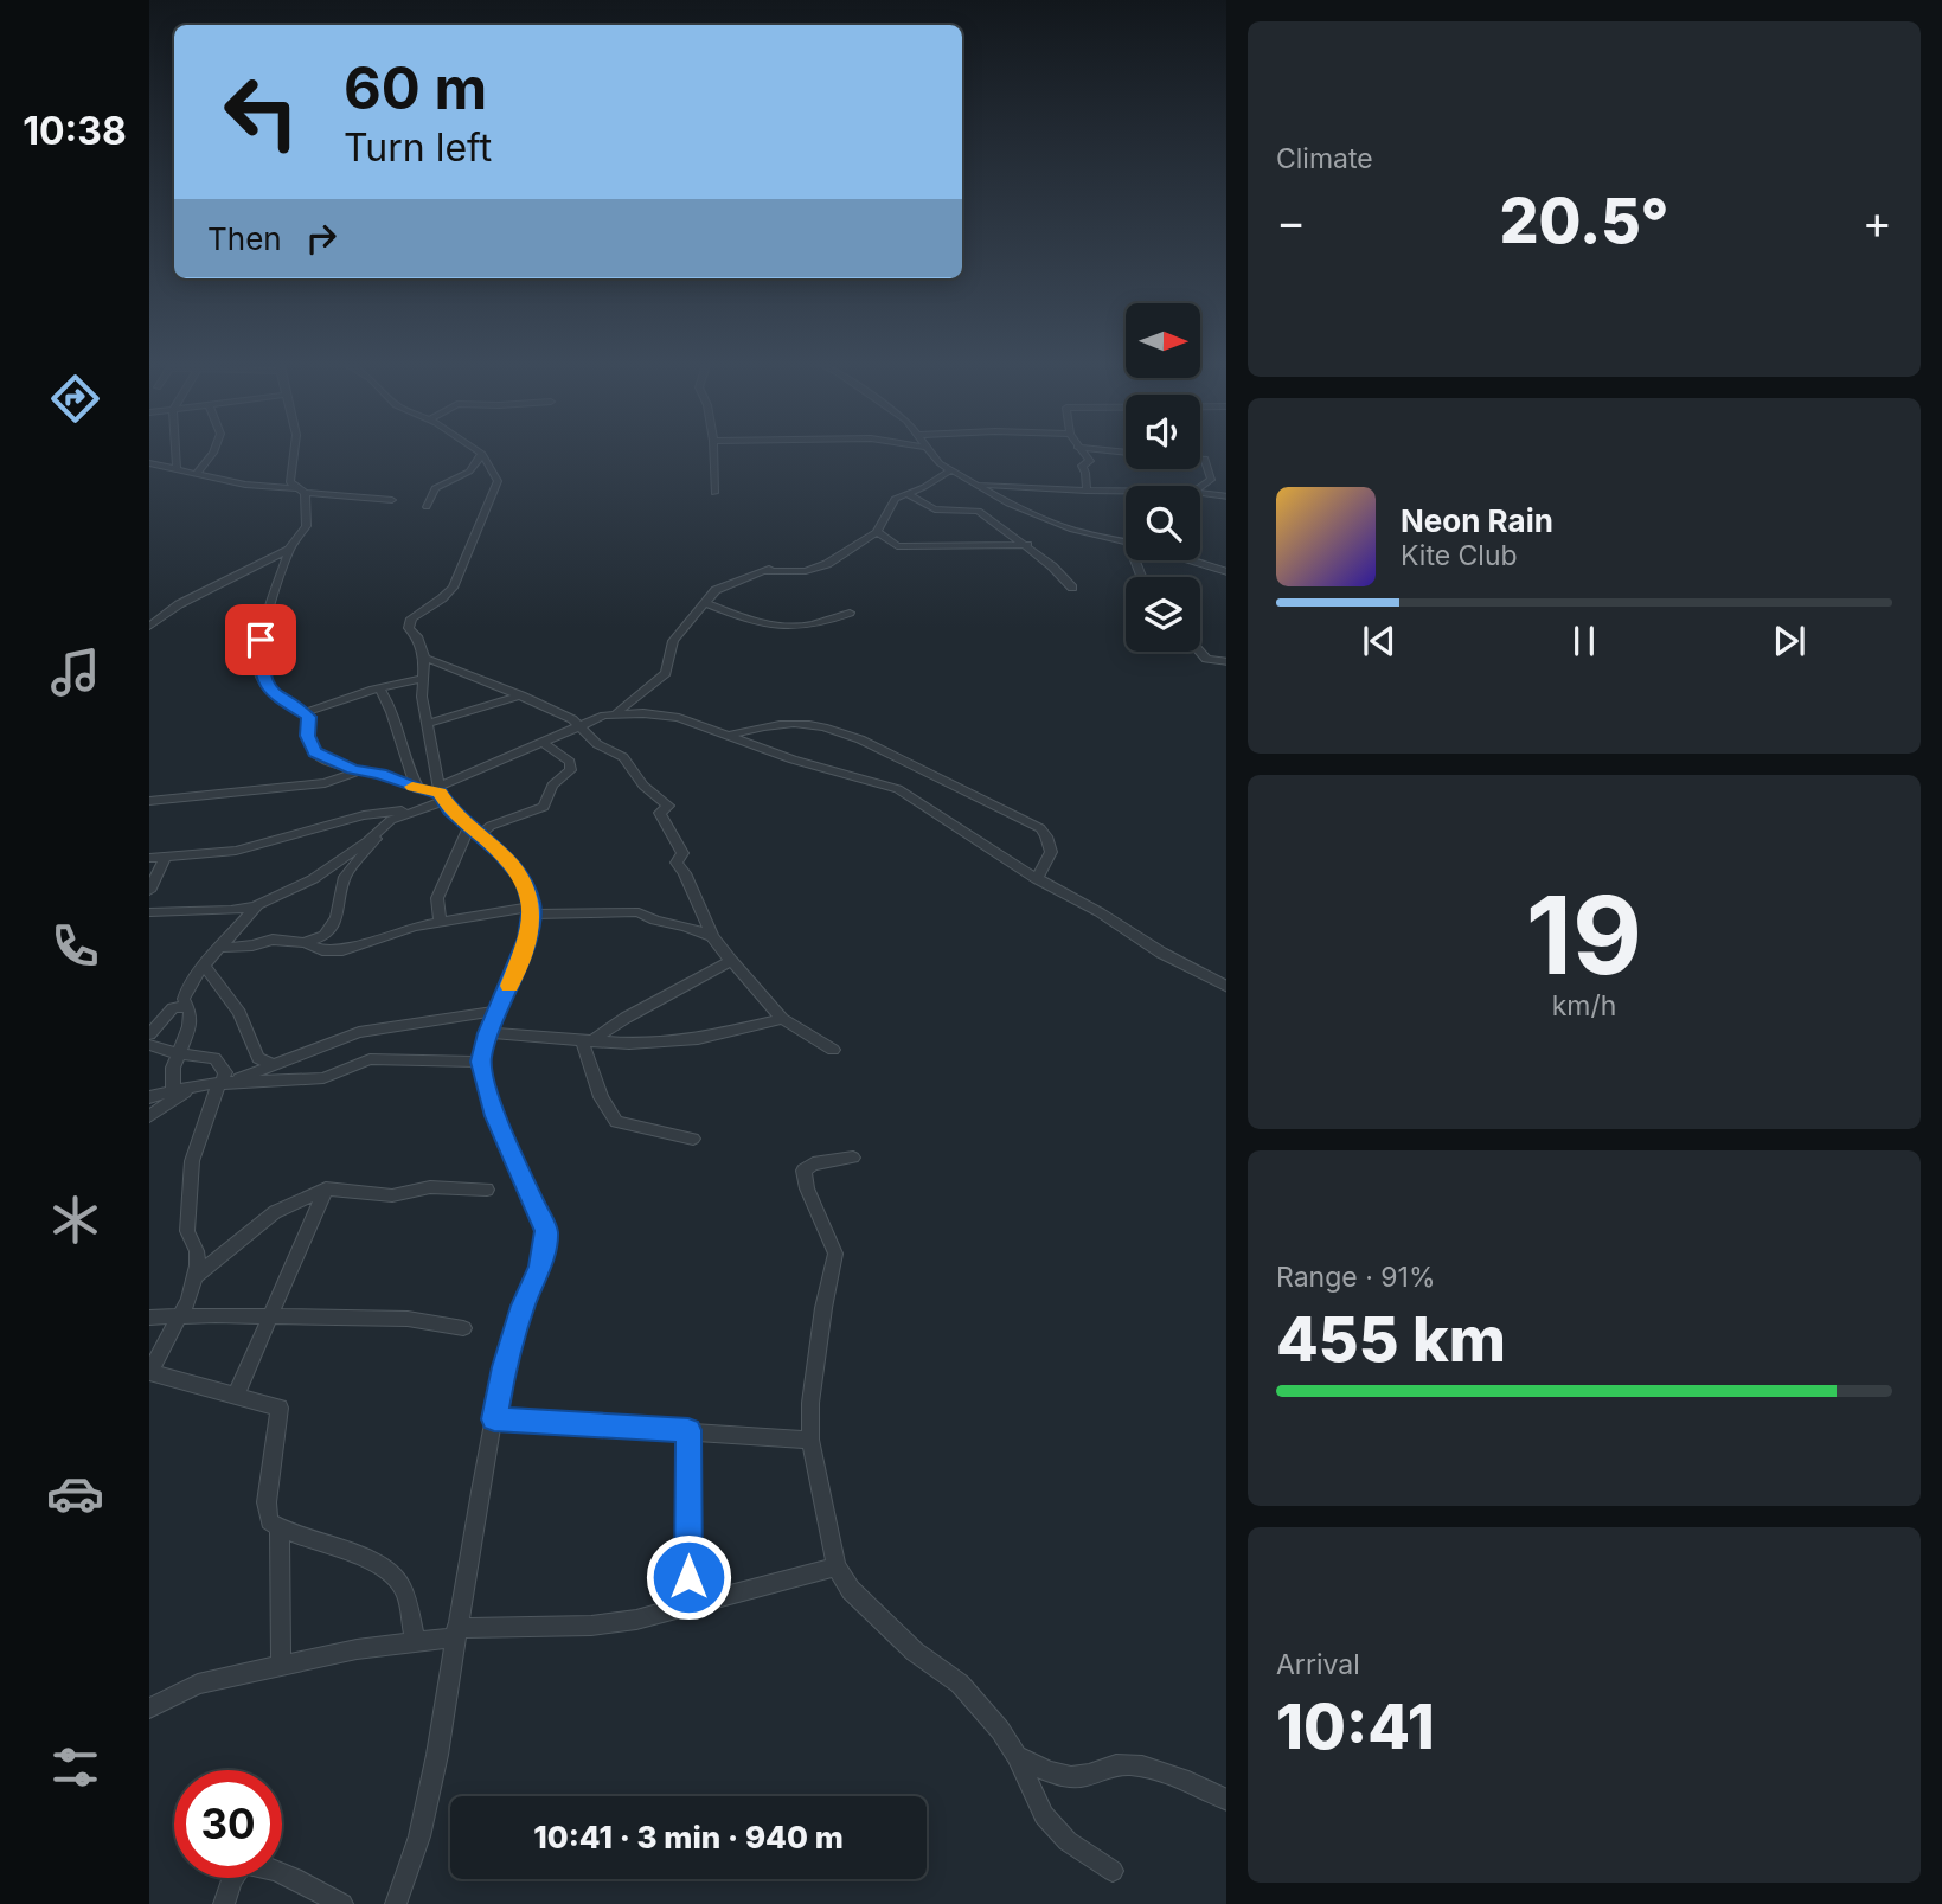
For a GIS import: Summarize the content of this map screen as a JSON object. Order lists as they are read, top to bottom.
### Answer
{
  "north": "right",
  "page": {
    "tabs": "10:38",
    "tile": [
      "Climate",
      ["19", "km/h"],
      ["Range · 91%", "455 km"],
      ["Arrival", "10:41"]
    ],
    "turn": ["60 m", "Turn left"],
    "heat": ["−", "20.5°", "+"],
    "then": "Then",
    "song": ["Neon Rain", "Kite Club"],
    "limit": "30",
    "trip": "10:41 · 3 min · 940 m"
  }
}
